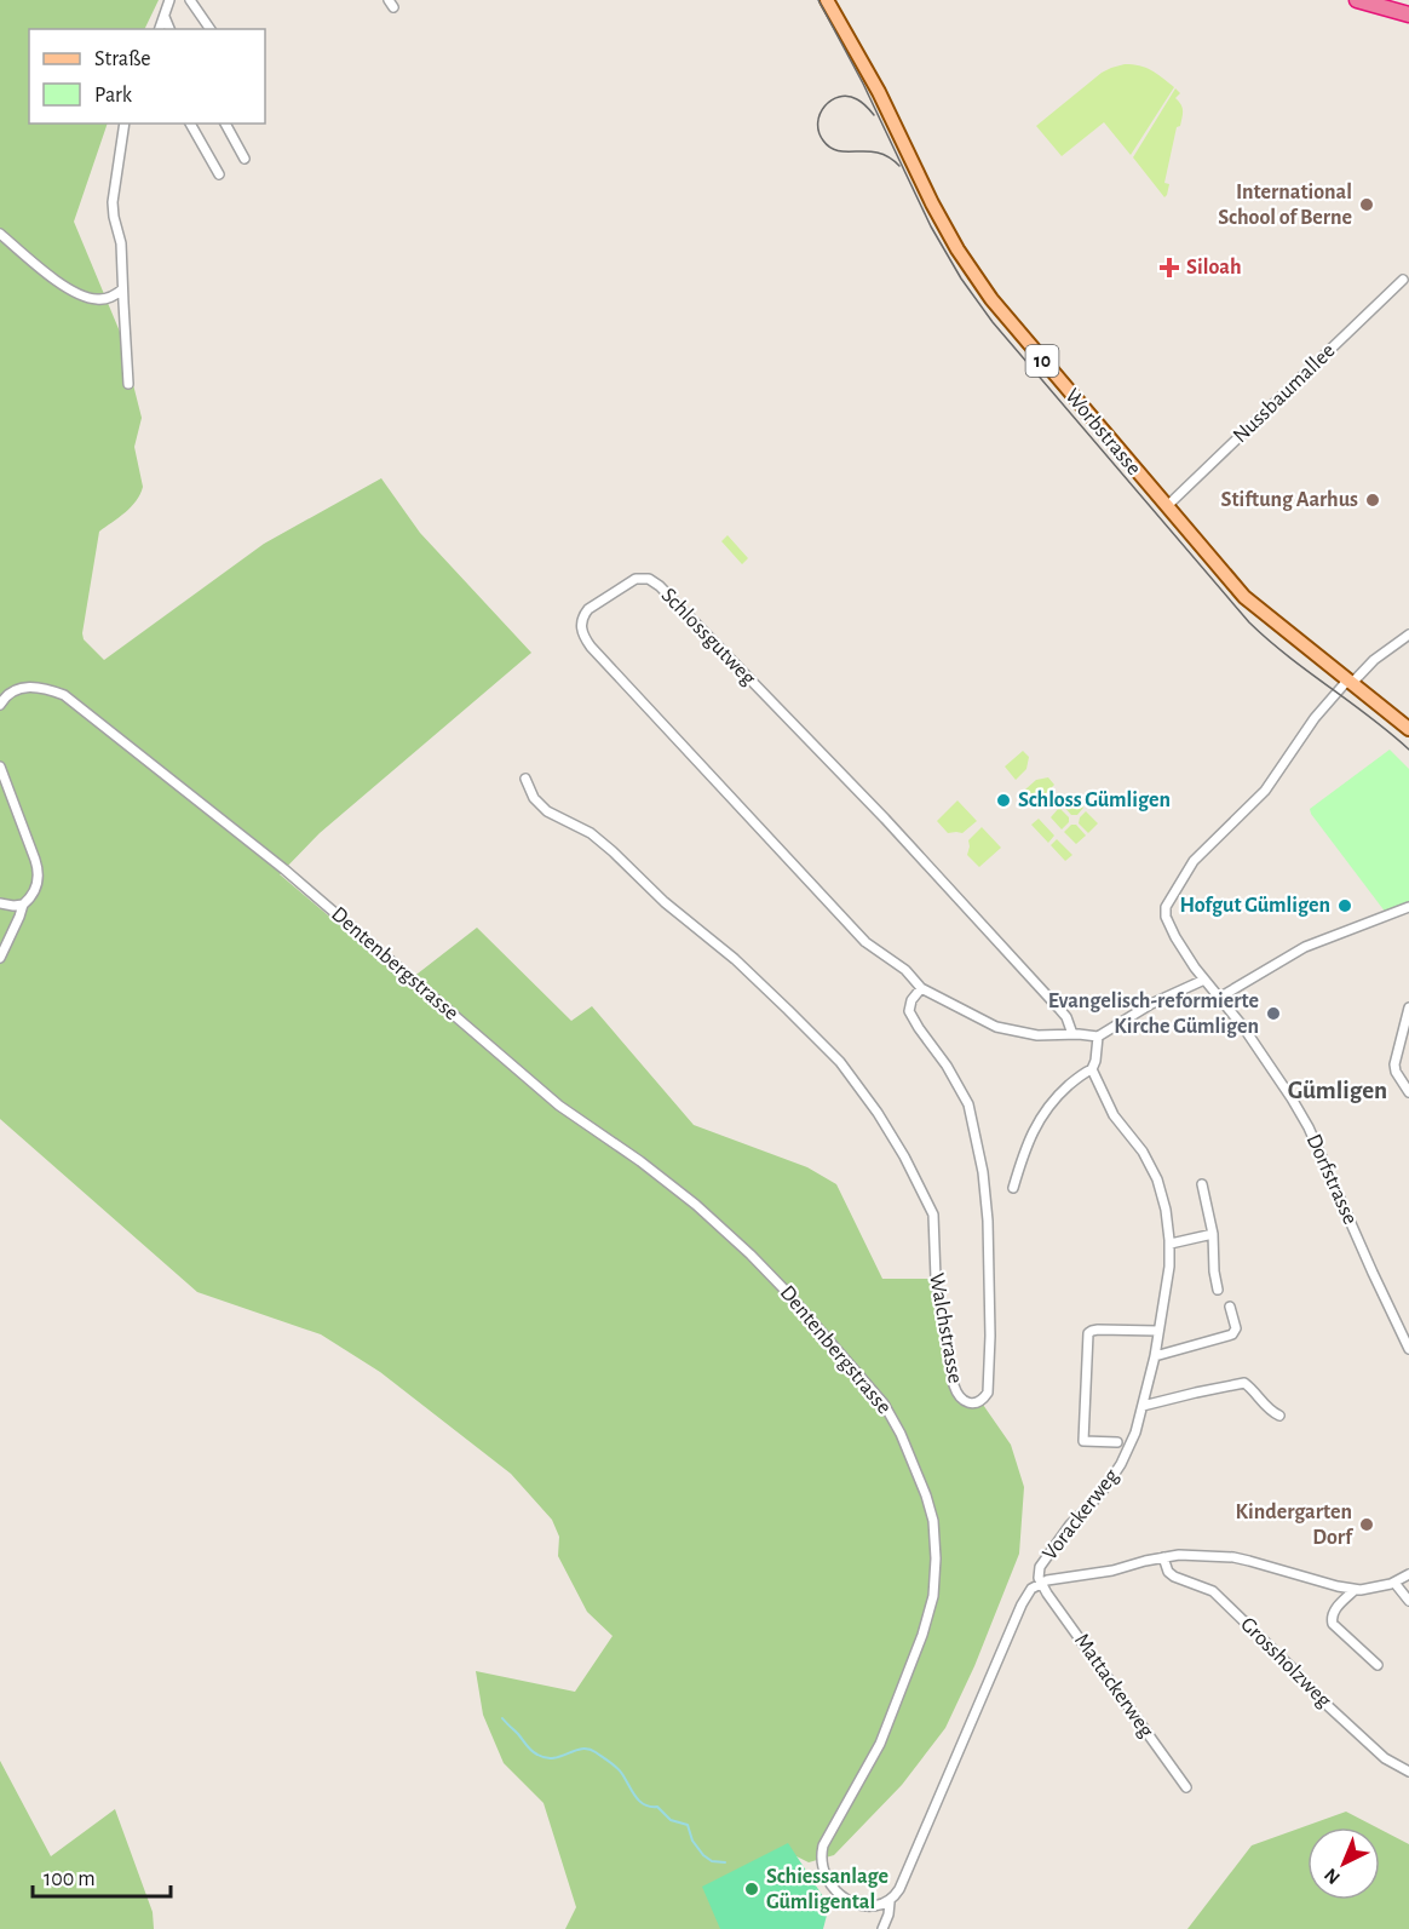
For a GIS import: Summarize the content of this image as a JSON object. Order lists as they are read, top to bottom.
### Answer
{
  "streets": {
    "main road": ["10", "Worbstrasse"],
    "street": [
      "Nussbaumallee",
      "Schlossgutweg",
      "Dentenbergstrasse",
      "Dorfstrasse",
      "Walchstrasse",
      "Vorackerweg",
      "Grossholzweg",
      "Mattackerweg"
    ]
  },
  "crossings": [
    ["Nussbaumallee", "Worbstrasse"],
    ["Worbstrasse", "Dorfstrasse"],
    ["Schlossgutweg", "Walchstrasse"],
    ["Vorackerweg", "Mattackerweg"]
  ],
  "districts": ["Gümligen"],
  "places": {
    "other": [
      "International School of Berne",
      "Stiftung Aarhus",
      "Schloss Gümligen",
      "Hofgut Gümligen",
      "Evangelisch-reformierte Kirche Gümligen",
      "Kindergarten Dorf",
      "Schiessanlage Gümligental"
    ],
    "health": ["Siloah"]
  },
  "legend": ["Straße", "Park"],
  "scale_bar": "100 m",
  "north": "bottom left"
}
